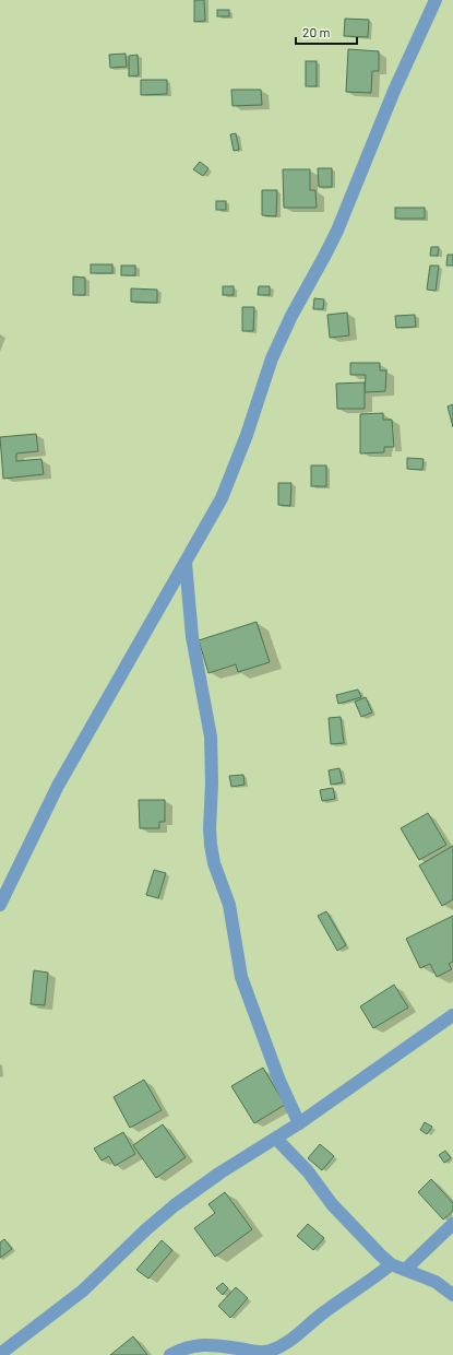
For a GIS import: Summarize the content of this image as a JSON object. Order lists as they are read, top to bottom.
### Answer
{
  "scale_bar": "20 m"
}
